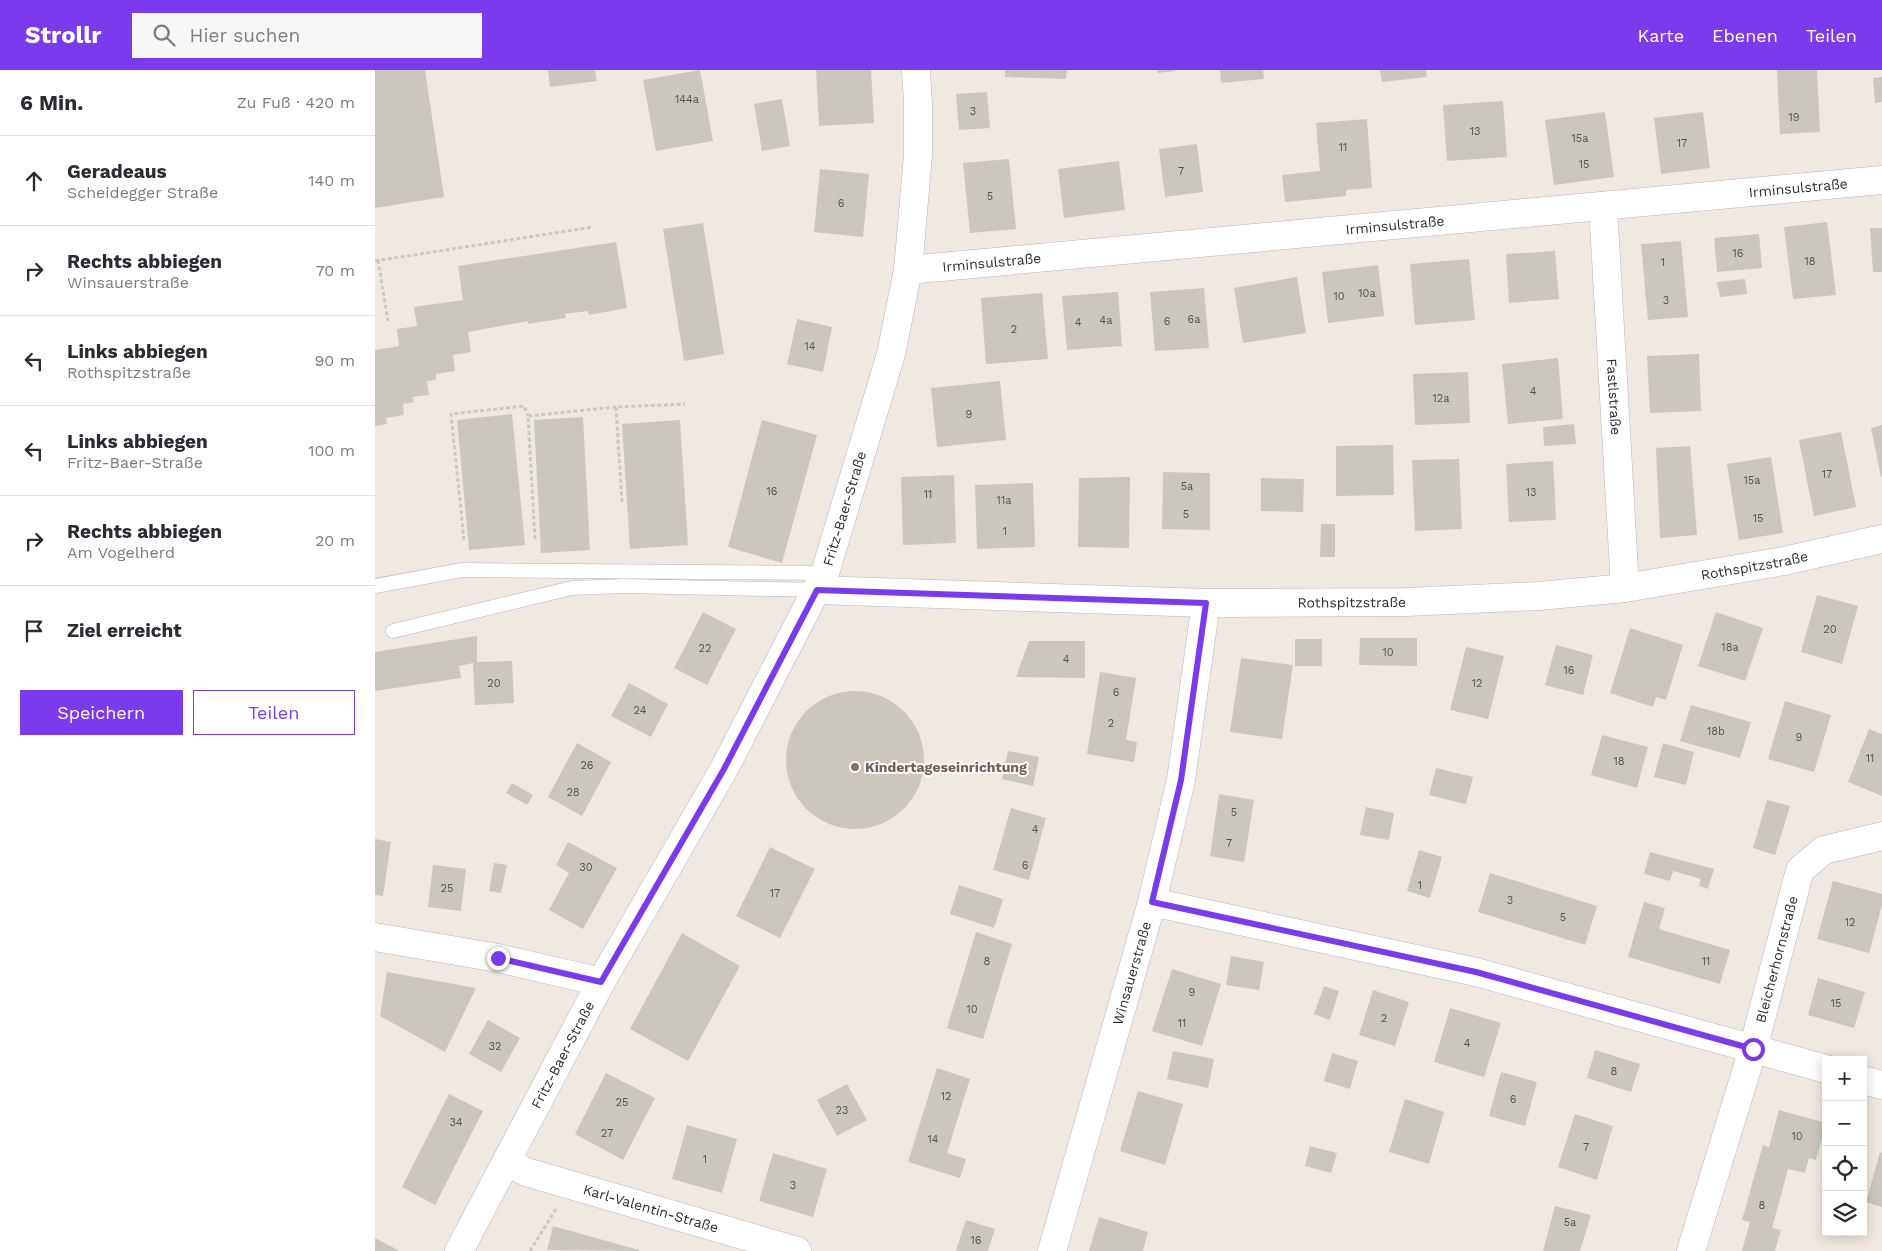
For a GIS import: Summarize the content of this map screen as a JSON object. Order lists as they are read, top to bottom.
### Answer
{
  "streets": {
    "street": [
      "Irminsulstraße",
      "Fastlstraße",
      "Fritz-Baer-Straße",
      "Rothspitzstraße",
      "Bleicherhornstraße",
      "Winsauerstraße",
      "Karl-Valentin-Straße"
    ]
  },
  "crossings": [
    ["Irminsulstraße", "Fastlstraße"],
    ["Irminsulstraße", "Fritz-Baer-Straße"],
    ["Fastlstraße", "Rothspitzstraße"],
    ["Fritz-Baer-Straße", "Rothspitzstraße"],
    ["Fritz-Baer-Straße", "Karl-Valentin-Straße"],
    ["Rothspitzstraße", "Winsauerstraße"]
  ],
  "places": ["Kindertageseinrichtung"],
  "house_numbers": [
    "144a",
    "3",
    "19",
    "13",
    "15a",
    "17",
    "11",
    "15",
    "7",
    "5",
    "6",
    "16",
    "18",
    "1",
    "10a",
    "10",
    "3",
    "6a",
    "4a",
    "6",
    "4",
    "2",
    "14",
    "4",
    "12a",
    "9",
    "17",
    "15a",
    "5a",
    "16",
    "13",
    "11",
    "11a",
    "5",
    "15",
    "1",
    "20",
    "18a",
    "22",
    "10",
    "4",
    "16",
    "20",
    "12",
    "6",
    "24",
    "2",
    "18b",
    "9",
    "11",
    "18",
    "26",
    "28",
    "5",
    "4",
    "7",
    "6",
    "30",
    "1",
    "25",
    "17",
    "3",
    "5",
    "12",
    "8",
    "11",
    "9",
    "15",
    "10",
    "2",
    "11",
    "4",
    "32",
    "8",
    "12",
    "6",
    "25",
    "23",
    "34",
    "27",
    "10",
    "14",
    "7",
    "1",
    "3",
    "8",
    "5a",
    "16"
  ],
  "page": {
    "header": "Strollr",
    "search": "Hier suchen",
    "nav": ["Karte", "Ebenen", "Teilen"],
    "heading": ["6 Min.", "Zu Fuß · 420 m"],
    "list": [
      ["Geradeaus", "Scheidegger Straße", "140 m"],
      ["Rechts abbiegen", "Winsauerstraße", "70 m"],
      ["Links abbiegen", "Rothspitzstraße", "90 m"],
      ["Links abbiegen", "Fritz-Baer-Straße", "100 m"],
      ["Rechts abbiegen", "Am Vogelherd", "20 m"],
      "Ziel erreicht"
    ],
    "buttons": ["Speichern", "Teilen"],
    "map_buttons": ["+", "−"]
  }
}
